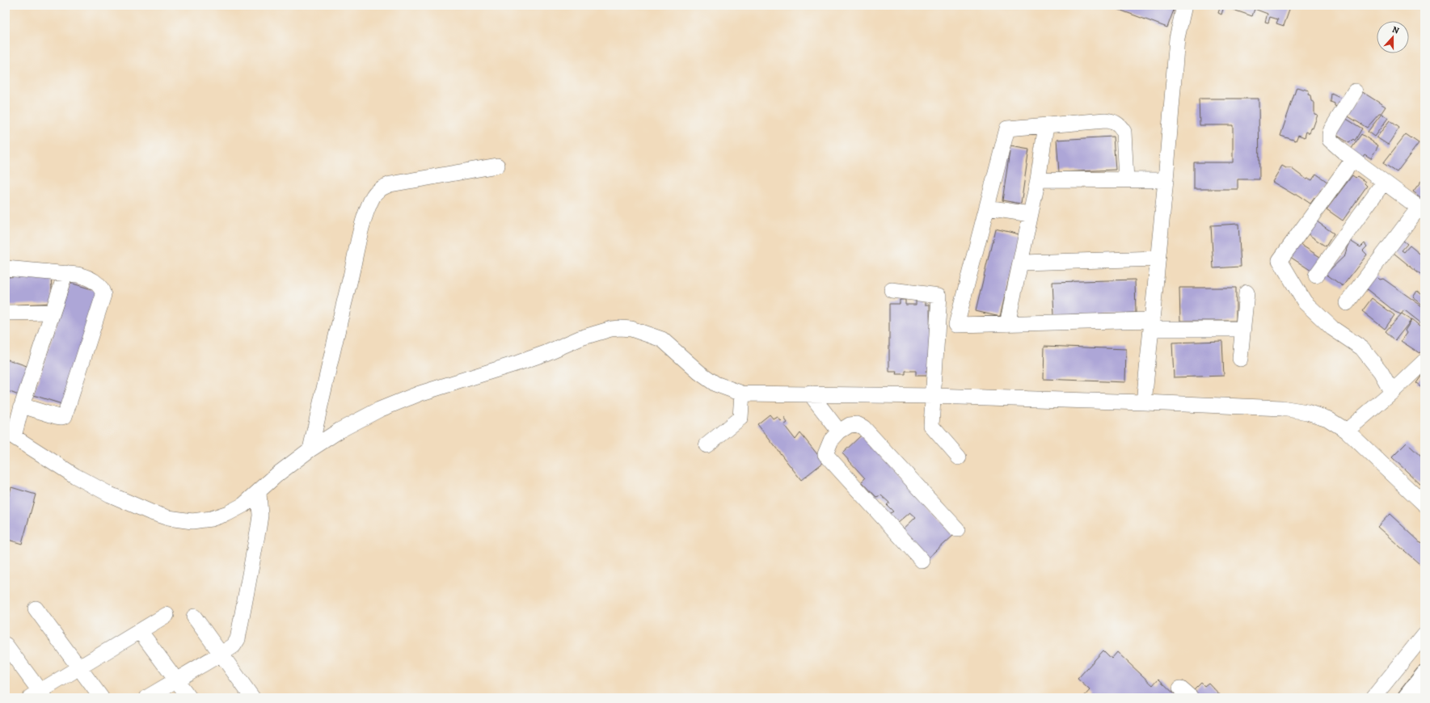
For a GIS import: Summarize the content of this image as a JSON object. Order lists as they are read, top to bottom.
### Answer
{
  "north": "top"
}
